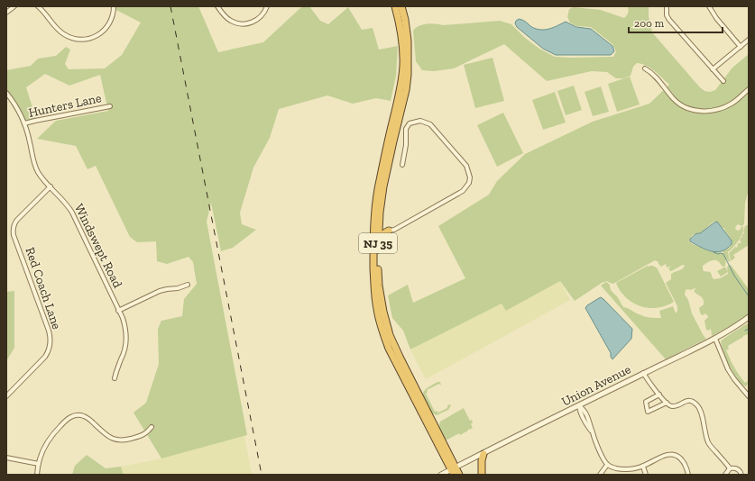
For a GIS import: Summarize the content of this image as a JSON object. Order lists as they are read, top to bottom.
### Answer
{
  "streets": {
    "highway": ["NJ 35"],
    "street": [
      "Hunters Lane",
      "Windswept Road",
      "Red Coach Lane",
      "Union Avenue"
    ]
  },
  "crossings": [
    ["Hunters Lane", "Windswept Road"],
    ["NJ 35", "Union Avenue"],
    ["Windswept Road", "Red Coach Lane"]
  ],
  "scale_bar": "200 m"
}
